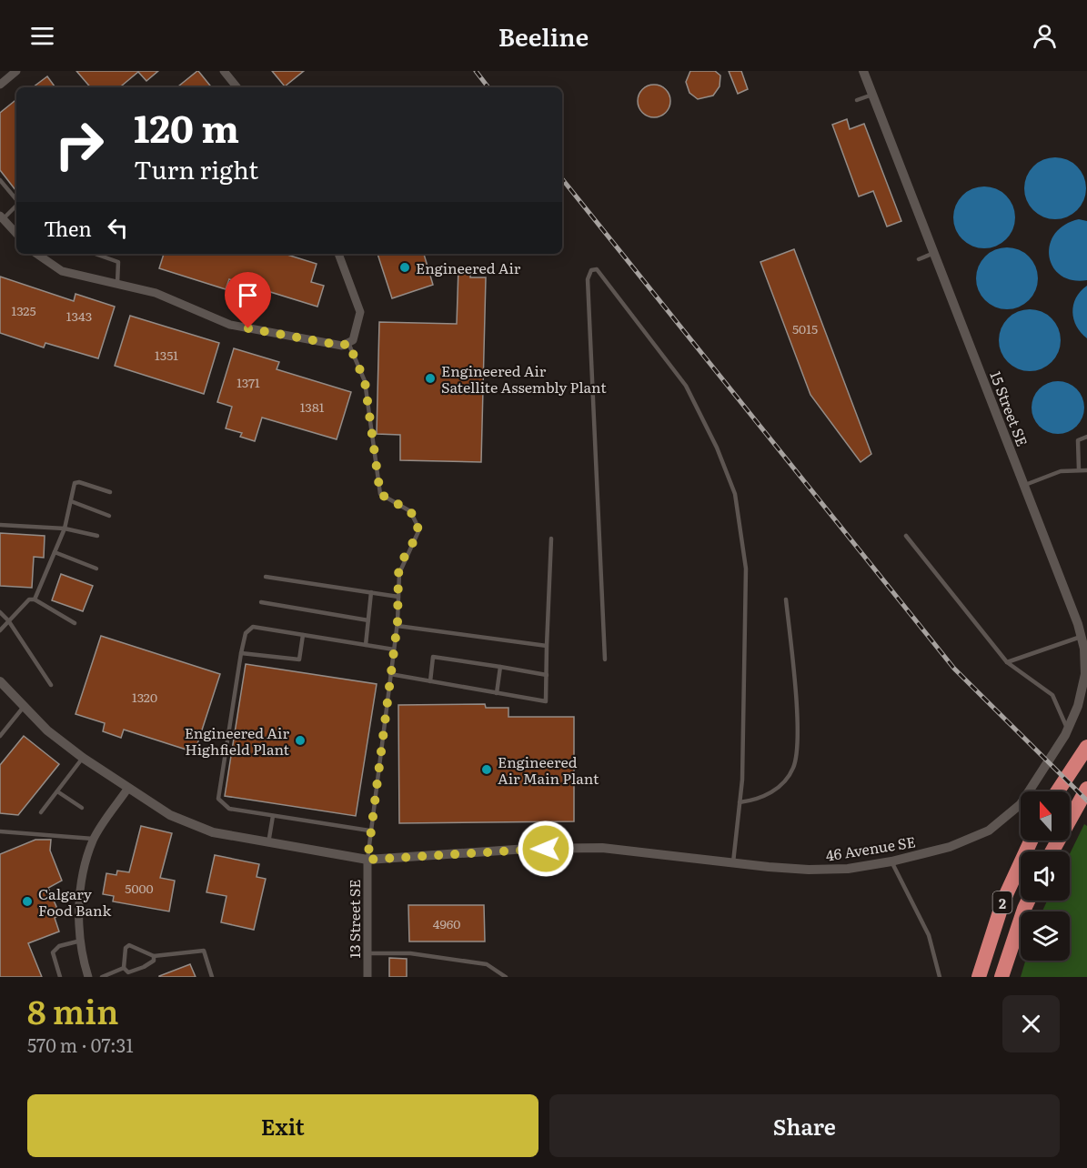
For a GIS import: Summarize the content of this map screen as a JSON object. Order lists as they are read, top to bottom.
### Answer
{
  "streets": {
    "highway": ["2"],
    "street": ["15 Street SE", "46 Avenue SE", "13 Street SE"]
  },
  "crossings": [
    ["15 Street SE", "46 Avenue SE"],
    ["46 Avenue SE", "13 Street SE"]
  ],
  "places": [
    "Engineered Air",
    "Engineered Air Satellite Assembly Plant",
    "Engineered Air Highfield Plant",
    "Engineered Air Main Plant",
    "Calgary Food Bank"
  ],
  "house_numbers": [
    "1325",
    "1343",
    "5015",
    "1351",
    "1371",
    "1381",
    "1320",
    "5000",
    "4960"
  ],
  "north": "top",
  "page": {
    "header": "Beeline",
    "turn": ["120 m", "Turn right"],
    "then": "Then",
    "heading": ["8 min", "570 m · 07:31"],
    "buttons": ["Exit", "Share"]
  }
}
